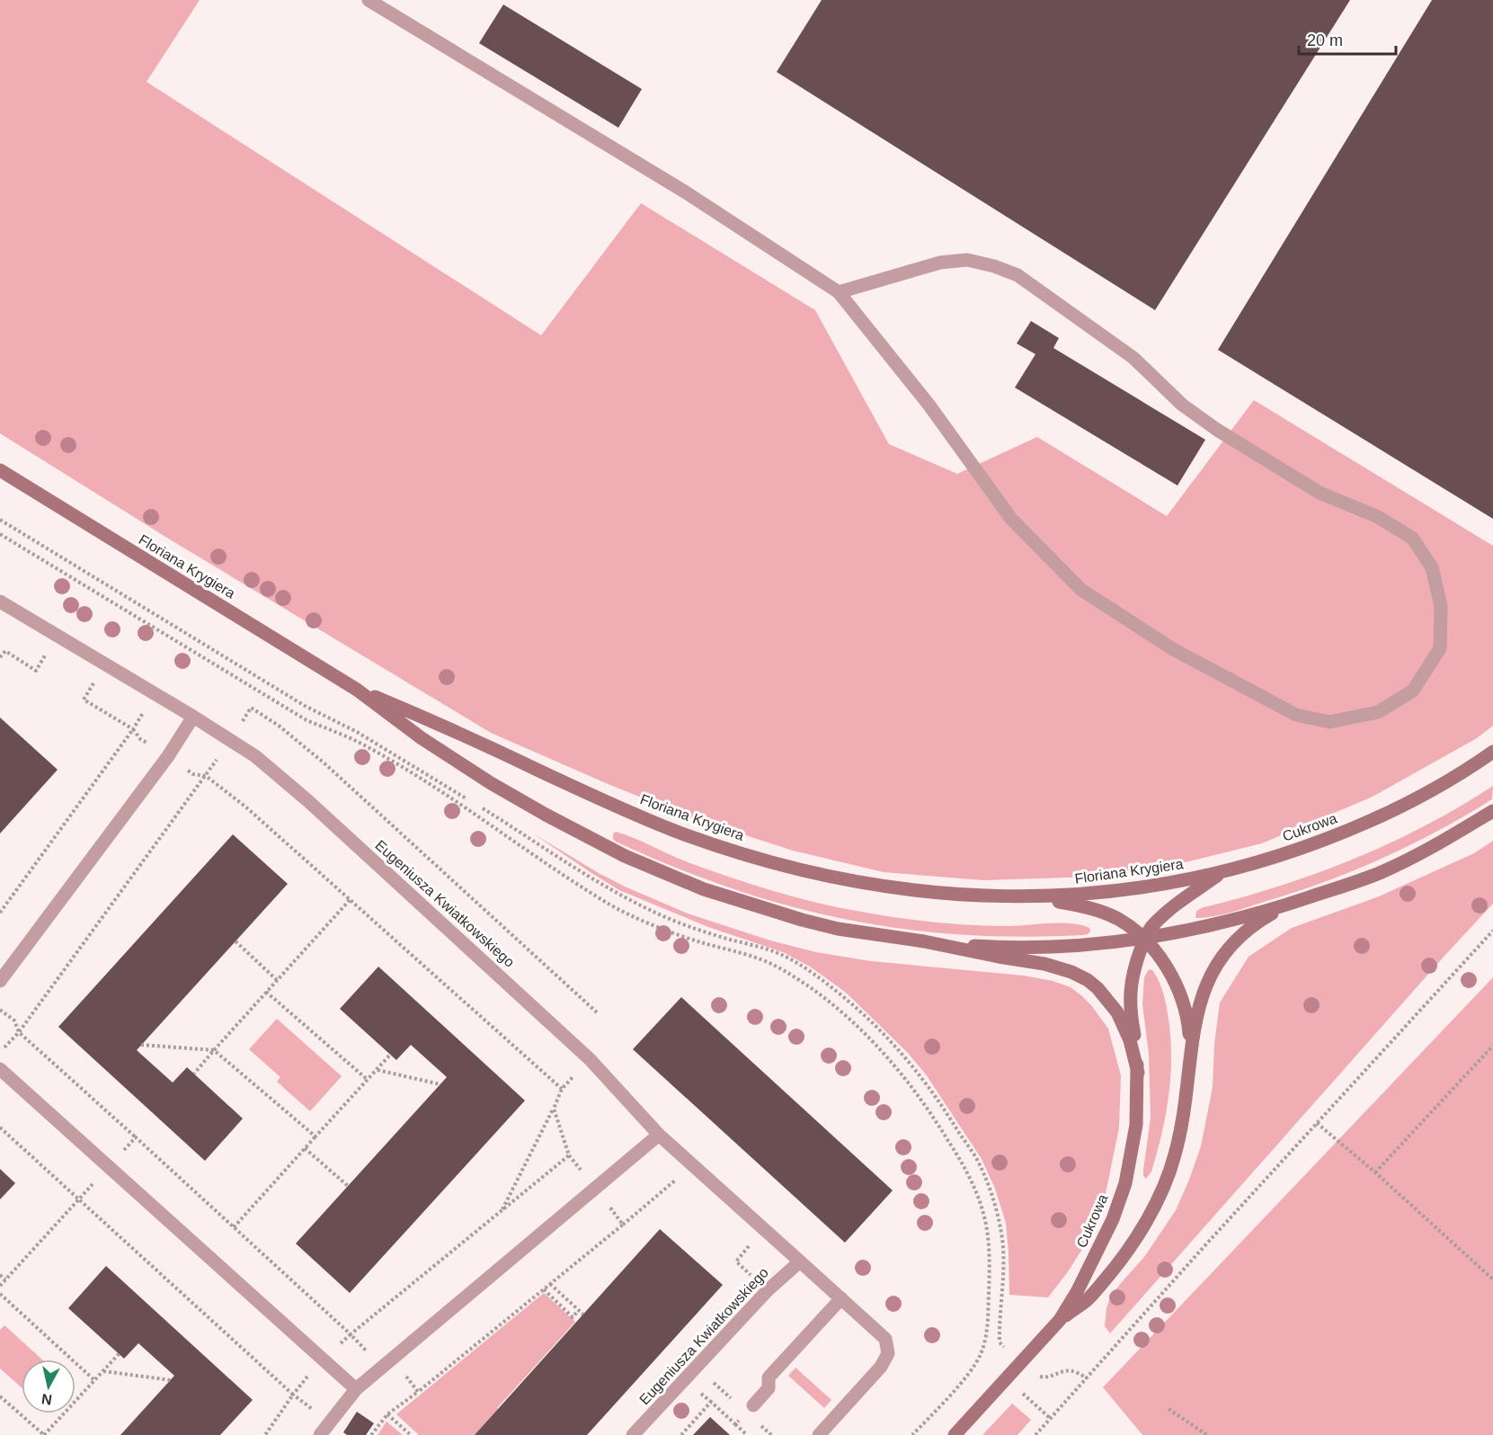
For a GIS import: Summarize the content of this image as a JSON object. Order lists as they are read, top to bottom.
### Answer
{
  "streets": {
    "street": ["Floriana Krygiera", "Cukrowa", "Eugeniusza Kwiatkowskiego"]
  },
  "crossings": [
    ["Floriana Krygiera", "Cukrowa"]
  ],
  "scale_bar": "20 m",
  "north": "bottom"
}
